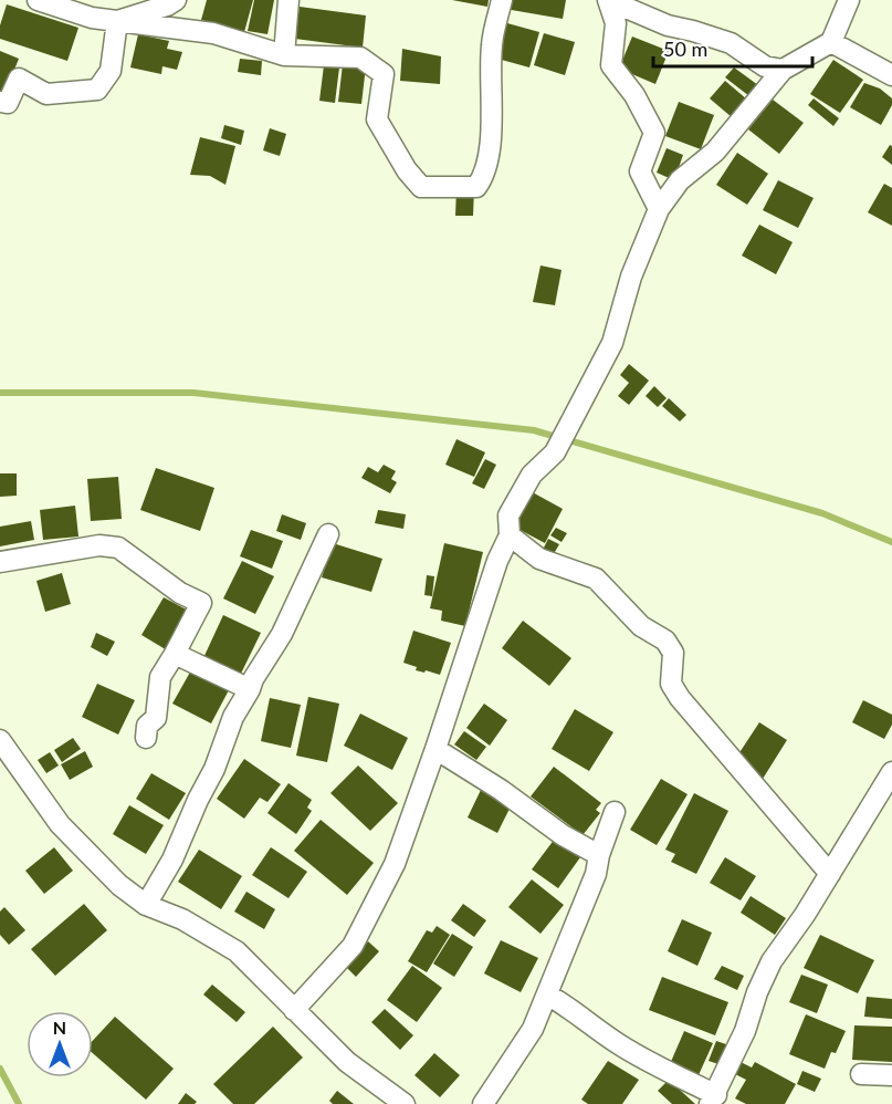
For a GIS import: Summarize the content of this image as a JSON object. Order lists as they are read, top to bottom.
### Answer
{
  "scale_bar": "50 m",
  "north": "top"
}
